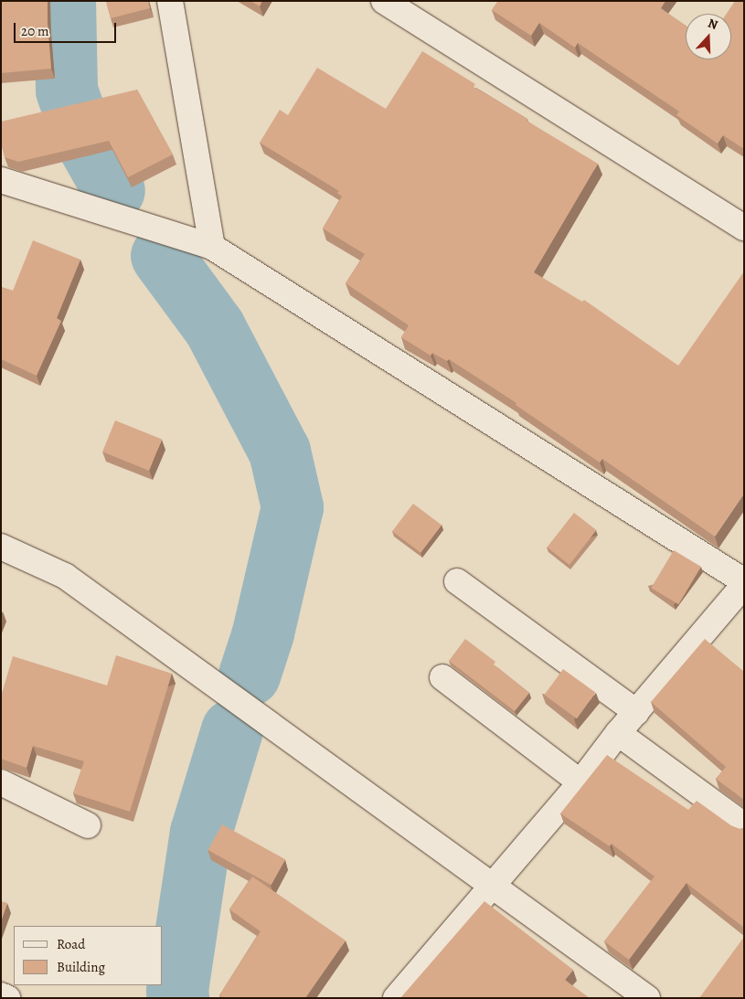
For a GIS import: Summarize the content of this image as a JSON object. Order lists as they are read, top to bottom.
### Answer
{
  "legend": ["Road", "Building"],
  "scale_bar": "20 m",
  "north": "top"
}
